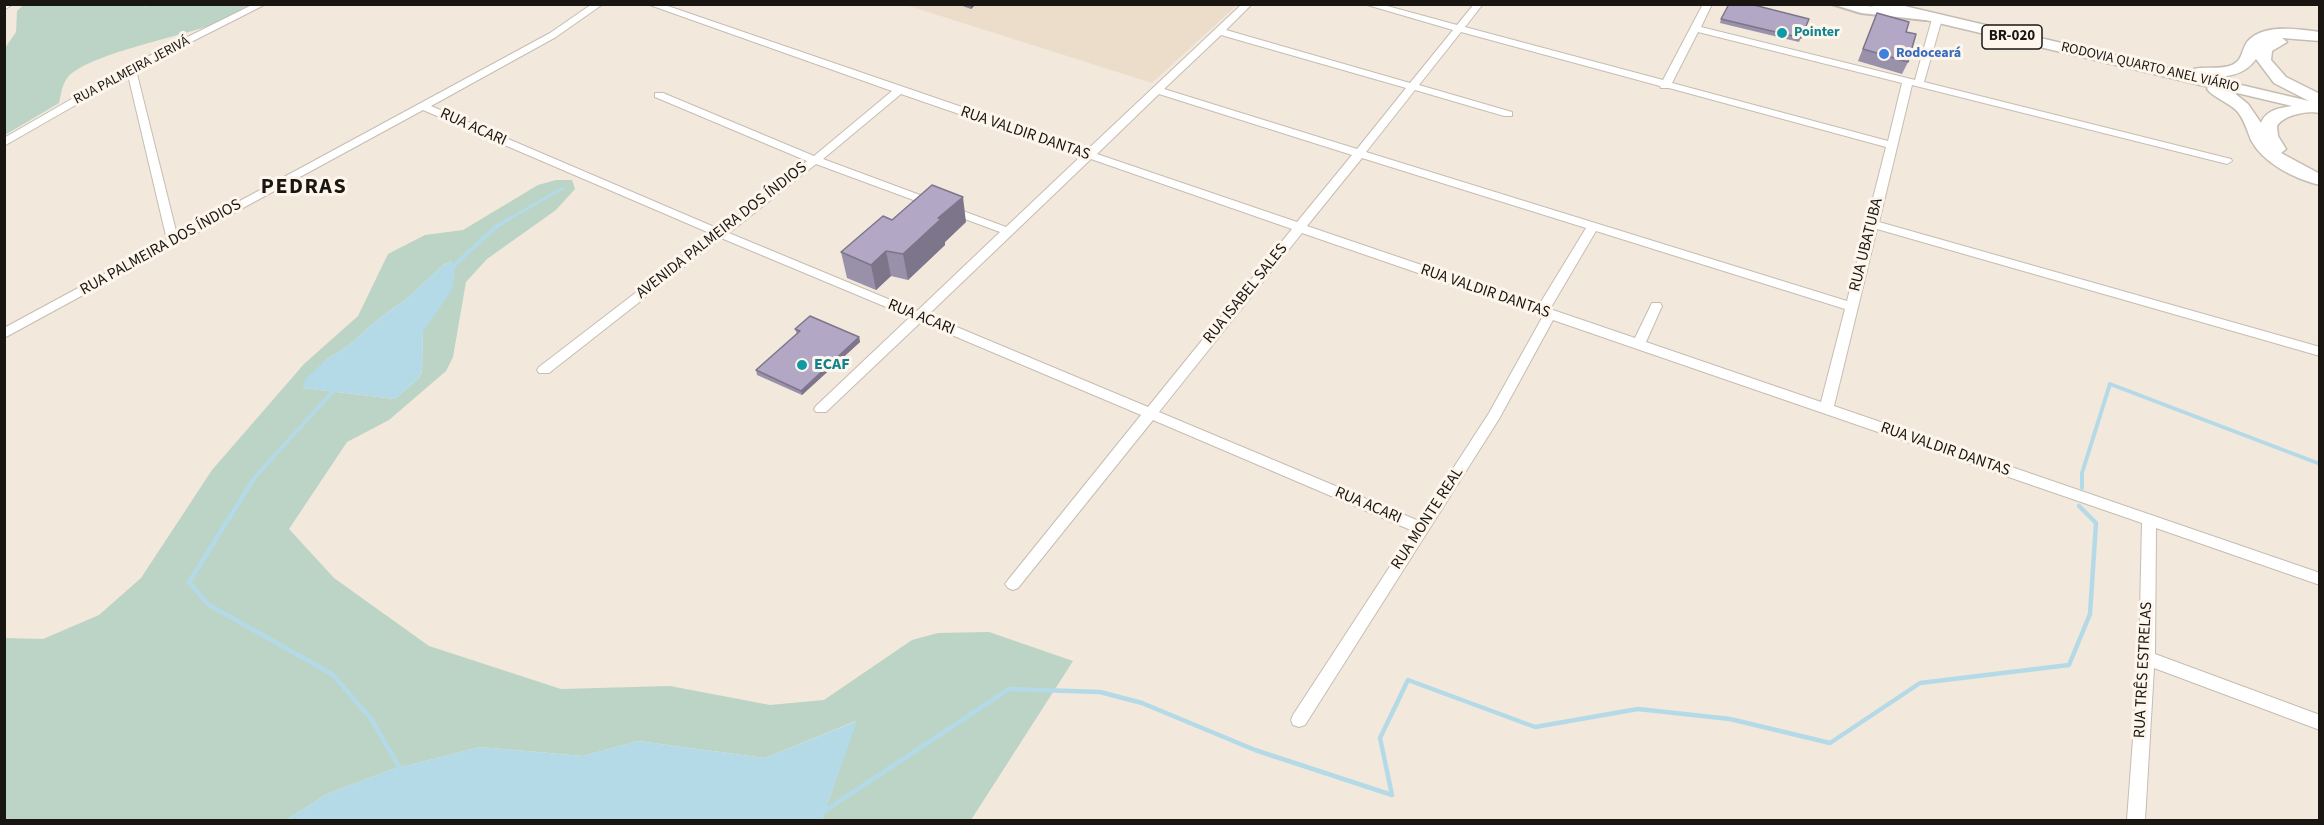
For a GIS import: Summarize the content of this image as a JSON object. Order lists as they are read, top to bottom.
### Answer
{
  "streets": {
    "highway": ["BR-020", "RODOVIA QUARTO ANEL VIÁRIO"],
    "street": [
      "RUA PALMEIRA JERIVÁ",
      "RUA ACARI",
      "RUA VALDIR DANTAS",
      "AVENIDA PALMEIRA DOS ÍNDIOS",
      "RUA UBATUBA",
      "RUA PALMEIRA DOS ÍNDIOS",
      "RUA ISABEL SALES",
      "RUA MONTE REAL",
      "RUA TRÊS ESTRELAS"
    ]
  },
  "crossings": [
    ["RODOVIA QUARTO ANEL VIÁRIO", "RUA UBATUBA"],
    ["RUA ACARI", "AVENIDA PALMEIRA DOS ÍNDIOS"],
    ["RUA ACARI", "RUA PALMEIRA DOS ÍNDIOS"],
    ["RUA ACARI", "RUA ISABEL SALES"],
    ["RUA ACARI", "RUA MONTE REAL"],
    ["RUA VALDIR DANTAS", "AVENIDA PALMEIRA DOS ÍNDIOS"],
    ["RUA VALDIR DANTAS", "RUA UBATUBA"],
    ["RUA VALDIR DANTAS", "RUA ISABEL SALES"],
    ["RUA VALDIR DANTAS", "RUA MONTE REAL"],
    ["RUA VALDIR DANTAS", "RUA TRÊS ESTRELAS"]
  ],
  "districts": ["PEDRAS"],
  "places": ["Pointer", "Rodoceará", "ECAF"]
}
